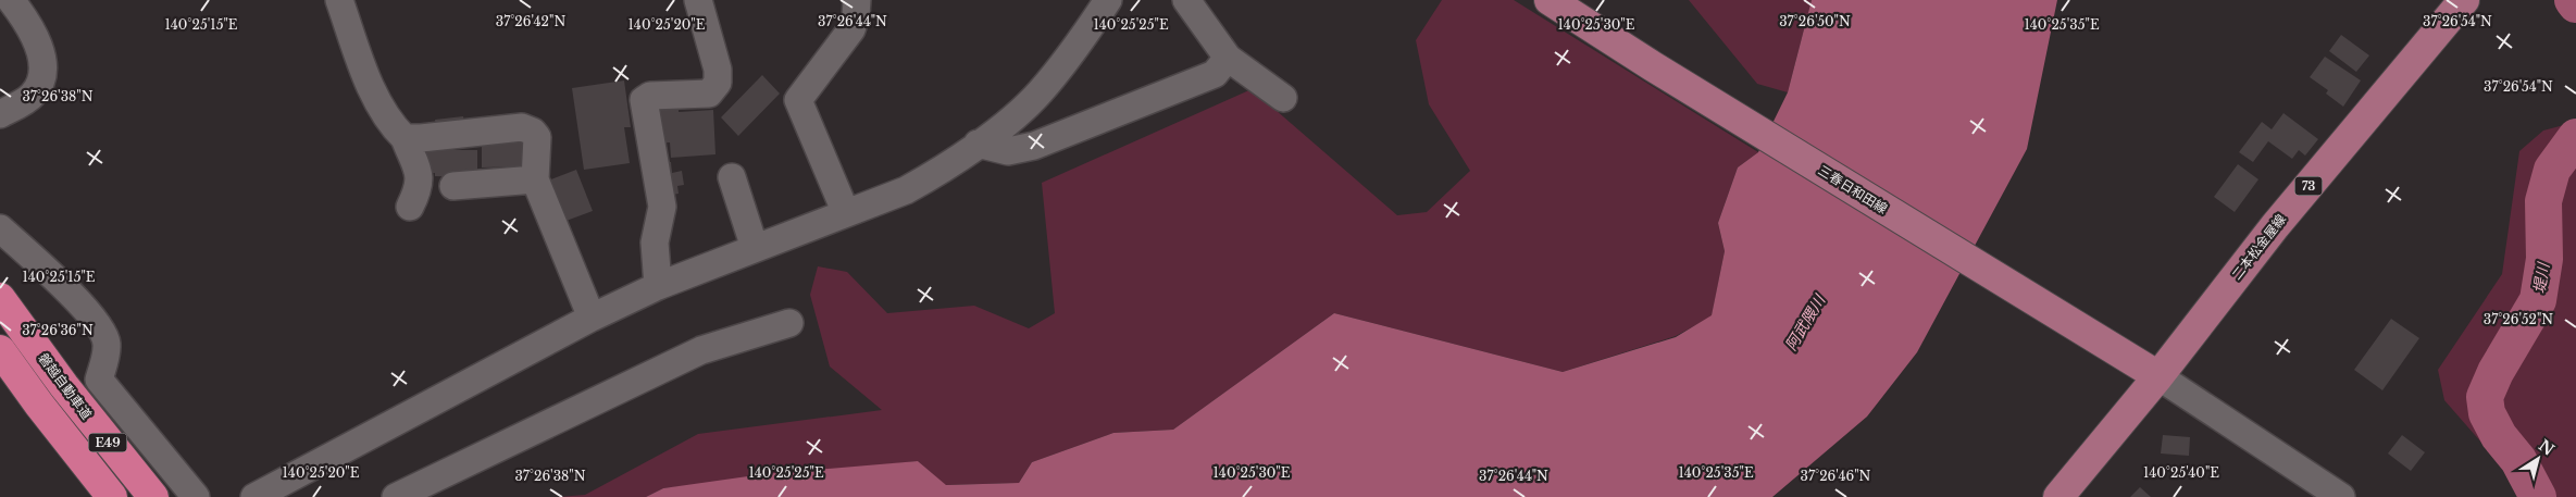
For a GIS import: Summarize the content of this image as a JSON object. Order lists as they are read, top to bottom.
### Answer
{
  "streets": {
    "highway": ["磐越自動車道", "E49"],
    "main road": ["73", "三春日和田線", "二本松金屋線"]
  },
  "crossings": [
    ["三春日和田線", "二本松金屋線"]
  ],
  "water": ["堤川", "阿武隈川"],
  "north": "top right",
  "coordinates": [
    "37°26'42\"N",
    "37°26'44\"N",
    "37°26'50\"N",
    "37°26'54\"N",
    "140°25'15\"E",
    "140°25'20\"E",
    "140°25'25\"E",
    "140°25'30\"E",
    "140°25'35\"E",
    "37°26'38\"N",
    "37°26'52\"N",
    "37°26'36\"N",
    "140°25'40\"E",
    "37°26'46\"N"
  ]
}
